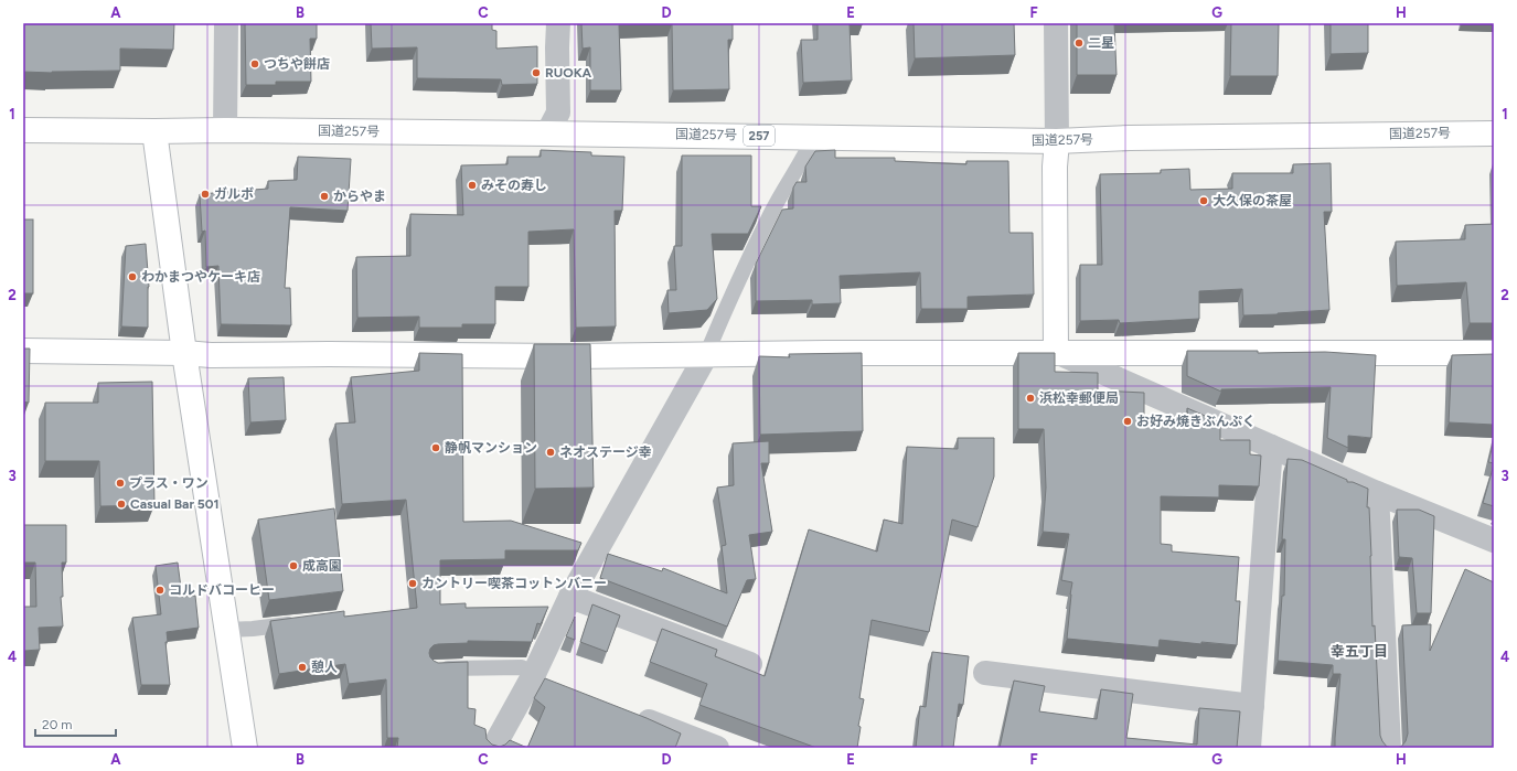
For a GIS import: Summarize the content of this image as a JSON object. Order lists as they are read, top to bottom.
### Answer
{
  "streets": {
    "main road": ["国道257号", "257"]
  },
  "districts": ["幸五丁目"],
  "places": [
    "二星",
    "つちや餅店",
    "RUOKA",
    "みその寿し",
    "ガルボ",
    "からやま",
    "大久保の茶屋",
    "わかまつやケーキ店",
    "浜松幸郵便局",
    "お好み焼きぶんぷく",
    "静帆マンション",
    "ネオステージ幸",
    "プラス・ワン",
    "Casual Bar 501",
    "成高園",
    "カントリー喫茶コットンバニー",
    "コルドバコーヒー",
    "憩人"
  ],
  "scale_bar": "20 m",
  "grid": {
    "columns": [
      "A",
      "B",
      "C",
      "D",
      "E",
      "F",
      "G",
      "H"
    ],
    "rows": [
      "1",
      "2",
      "3",
      "4"
    ]
  }
}
